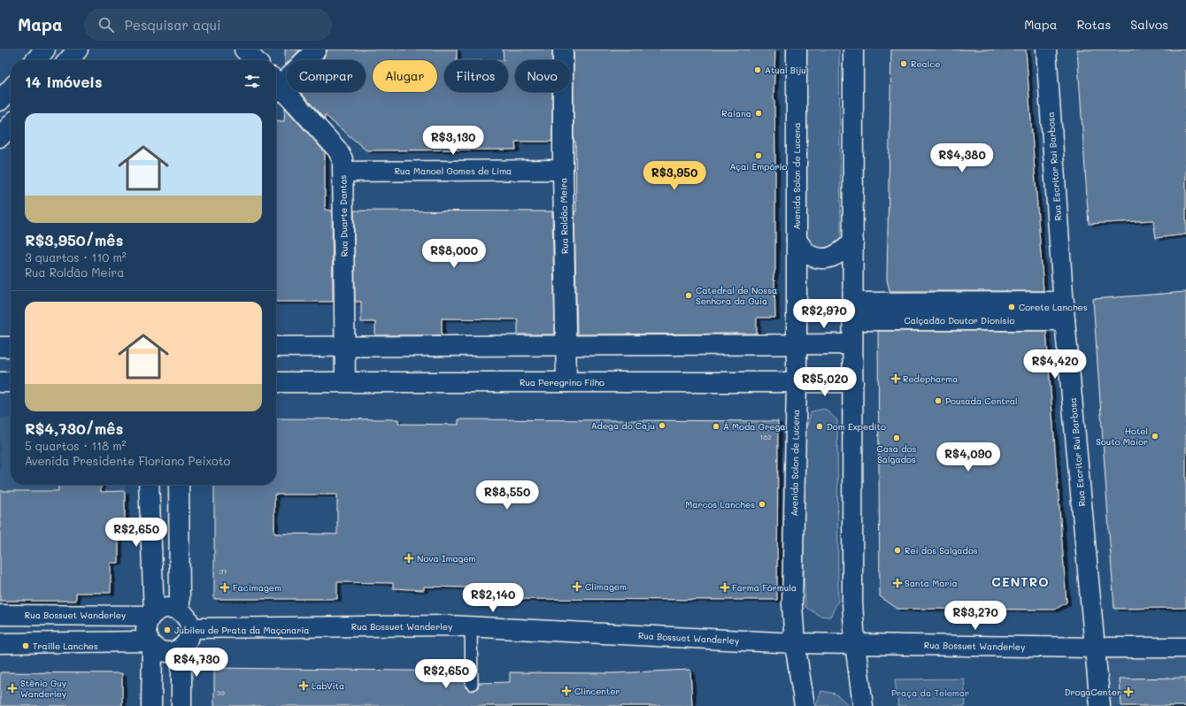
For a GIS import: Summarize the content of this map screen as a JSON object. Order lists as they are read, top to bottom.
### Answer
{
  "streets": {
    "street": [
      "Rua Escritor Rui Barbosa",
      "Rua Manoel Gomes de Lima",
      "Avenida Solon de Lucena",
      "Rua Duarte Dantas",
      "Rua Roldão Meira",
      "Calçadão Doutor Dionísio",
      "Rua Peregrino Filho",
      "Rua Bossuet Wanderley"
    ]
  },
  "crossings": [
    ["Rua Escritor Rui Barbosa", "Calçadão Doutor Dionísio"],
    ["Rua Escritor Rui Barbosa", "Rua Bossuet Wanderley"],
    ["Rua Manoel Gomes de Lima", "Rua Duarte Dantas"],
    ["Rua Manoel Gomes de Lima", "Rua Roldão Meira"],
    ["Avenida Solon de Lucena", "Rua Peregrino Filho"],
    ["Avenida Solon de Lucena", "Rua Bossuet Wanderley"],
    ["Rua Duarte Dantas", "Rua Peregrino Filho"],
    ["Rua Roldão Meira", "Rua Peregrino Filho"]
  ],
  "districts": ["CENTRO"],
  "parks": ["Praça da Telemar"],
  "places": {
    "other": [
      "Realce",
      "Atual Biju",
      "Raiana",
      "Açaí Empório",
      "Catedral de Nossa Senhora da Guia",
      "Corete Lanches",
      "Pousada Central",
      "Adega do Caju",
      "À Moda Grega",
      "Dom Expedito",
      "Hotel Souto Maior",
      "Casa dos Salgados",
      "Marcos Lanches",
      "Rei dos Salgados",
      "Jubileu de Prata da Maçonaria",
      "Traille Lanches"
    ],
    "health": [
      "Redepharma",
      "Nova Imagem",
      "Santa Maria",
      "Climagem",
      "Facimagem",
      "Farma Fórmula",
      "LabVita",
      "Stênio Guy Wanderley",
      "Clincenter",
      "DrogaCenter"
    ]
  },
  "house_numbers": ["182", "37", "39"],
  "page": {
    "header": "Mapa",
    "search": "Pesquisar aqui",
    "nav": ["Mapa", "Rotas", "Salvos"],
    "chip": [
      "Comprar",
      "Alugar",
      "Filtros",
      "Novo"
    ],
    "heading": "14 imóveis",
    "list": [
      {
        "name": "R$3,950/mês",
        "note": "3 quartos · 110 m² · Rua Roldão Meira"
      },
      {
        "name": "R$4,730/mês",
        "note": "5 quartos · 118 m² · Avenida Presidente Floriano Peixoto"
      }
    ],
    "price": [
      "R$3,130",
      "R$4,380",
      "R$3,950",
      "R$8,000",
      "R$2,970",
      "R$4,420",
      "R$5,020",
      "R$4,090",
      "R$8,550",
      "R$2,650",
      "R$2,140",
      "R$3,270",
      "R$4,730",
      "R$2,650"
    ]
  }
}
